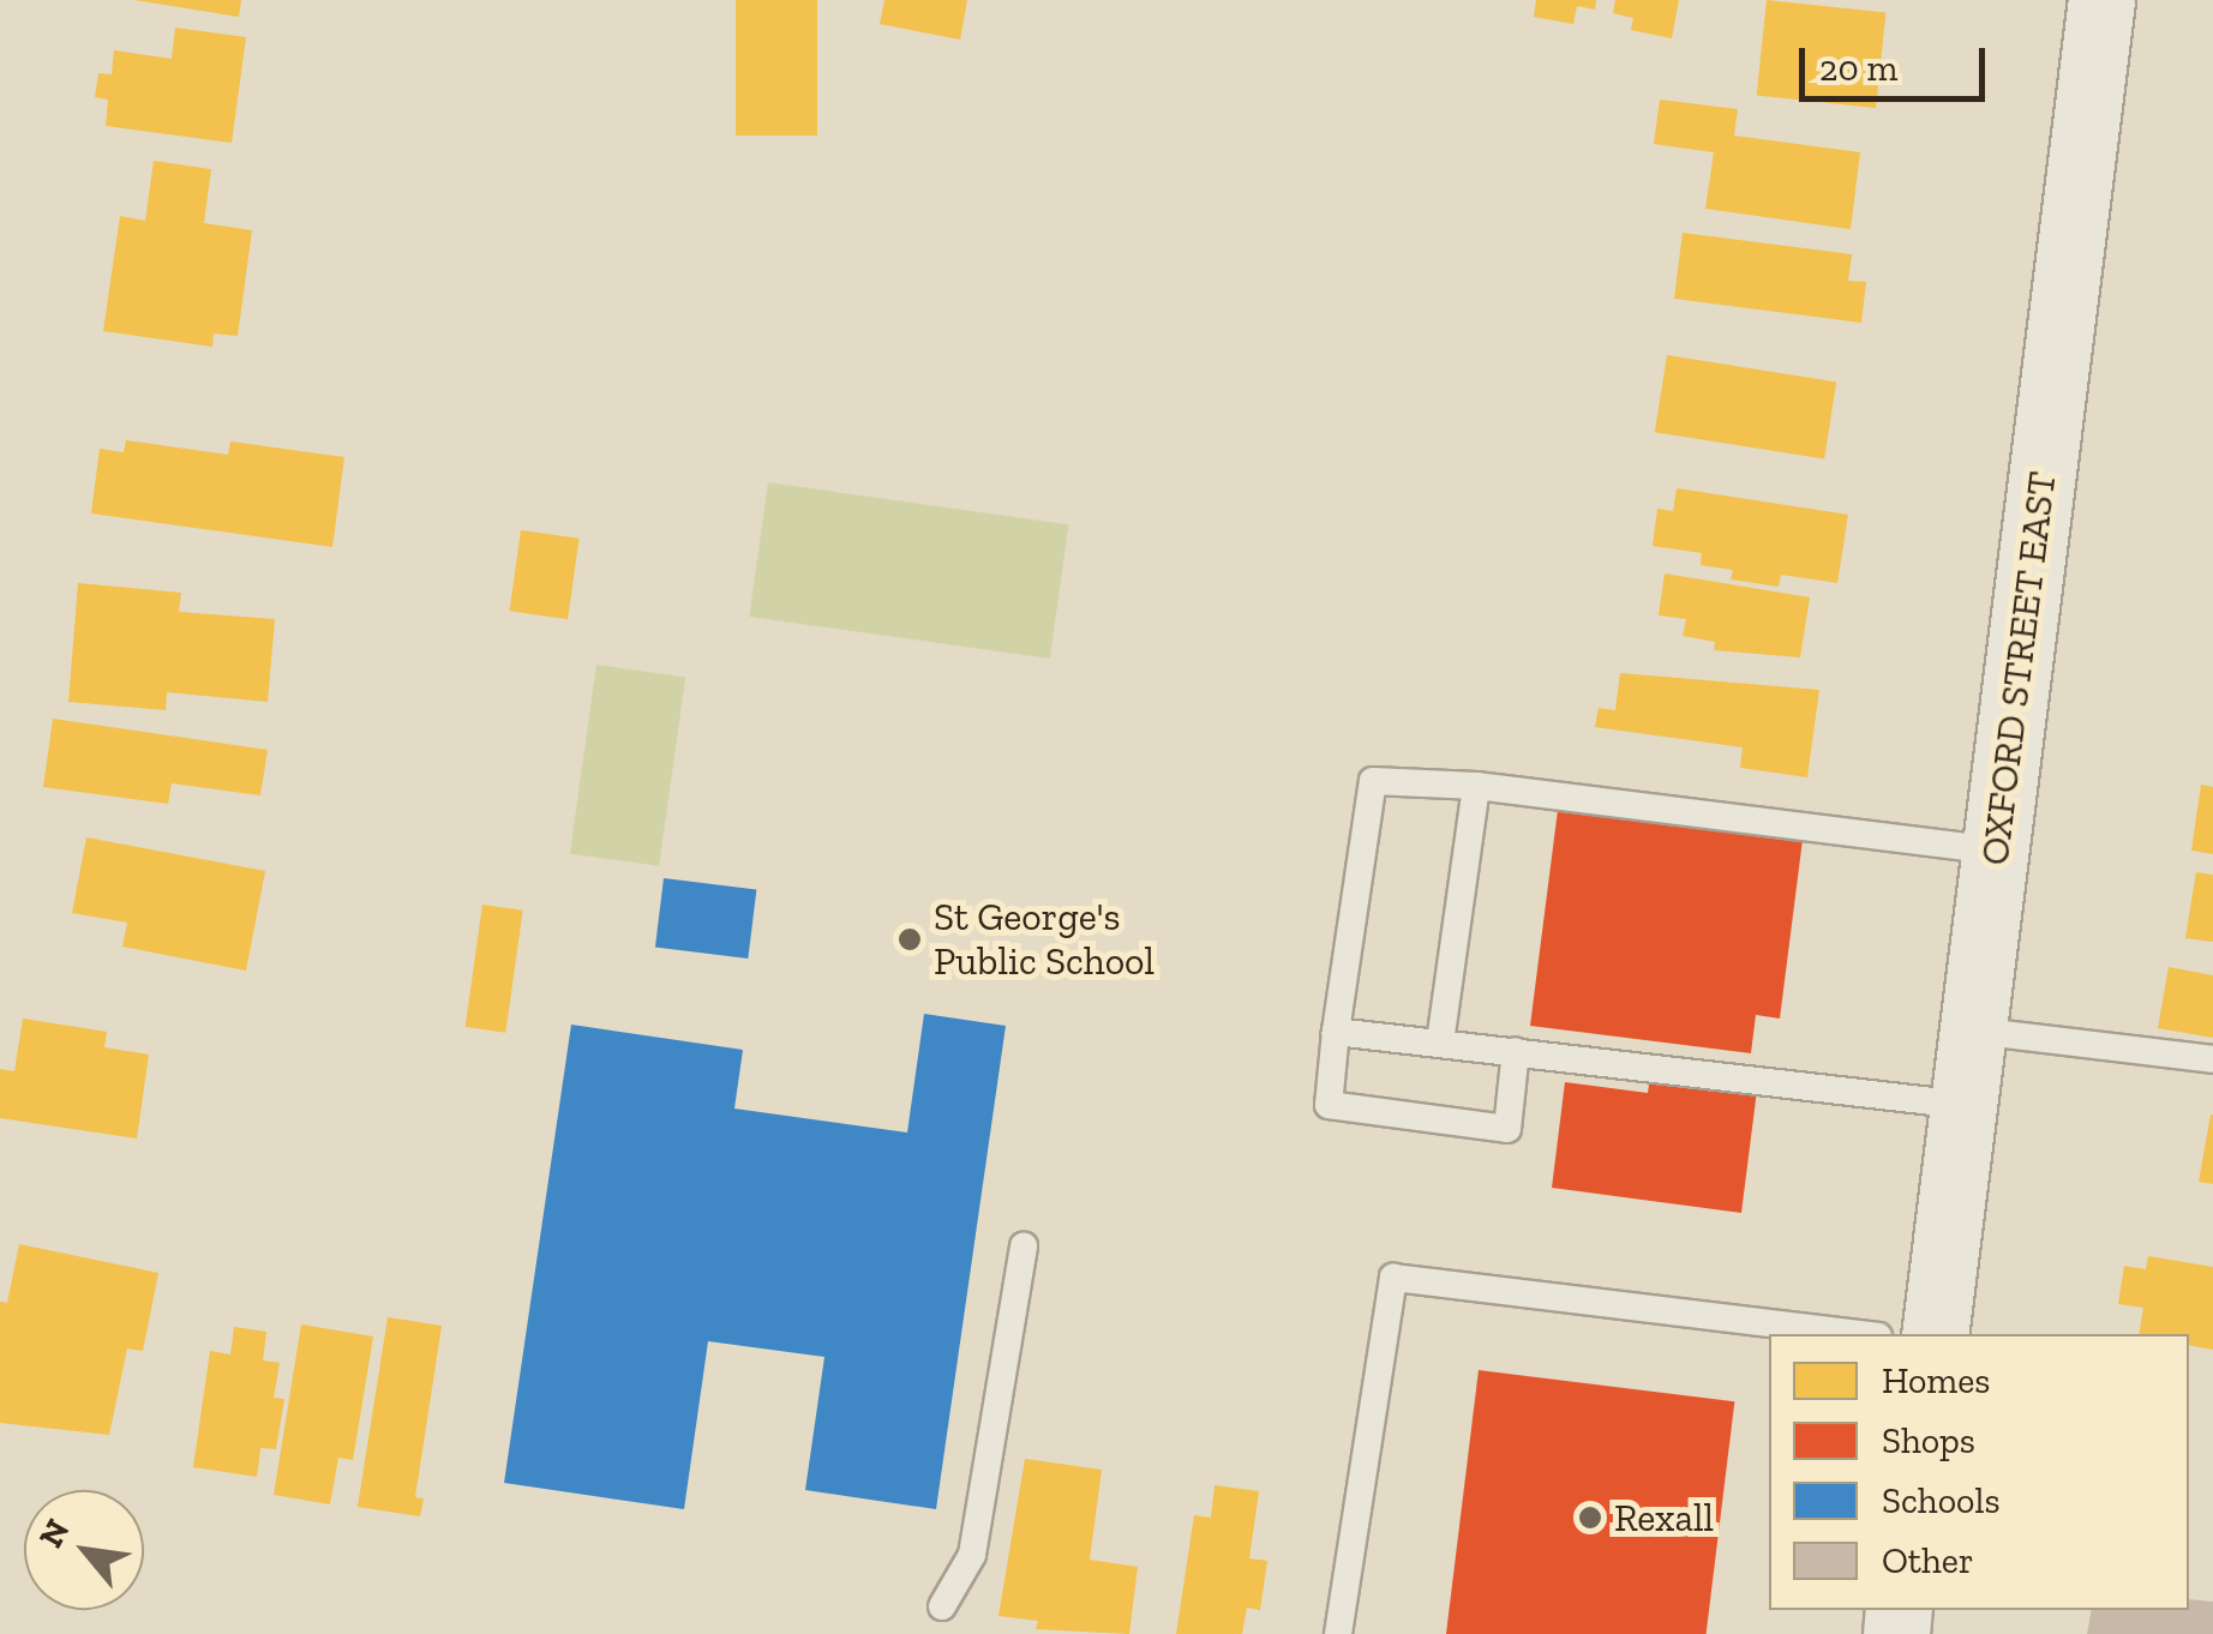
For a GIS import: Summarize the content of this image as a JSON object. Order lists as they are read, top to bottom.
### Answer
{
  "streets": {
    "main road": ["OXFORD STREET EAST"]
  },
  "places": ["St George's Public School", "Rexall"],
  "legend": [
    "Homes",
    "Shops",
    "Schools",
    "Other"
  ],
  "scale_bar": "20 m",
  "north": "top left"
}
